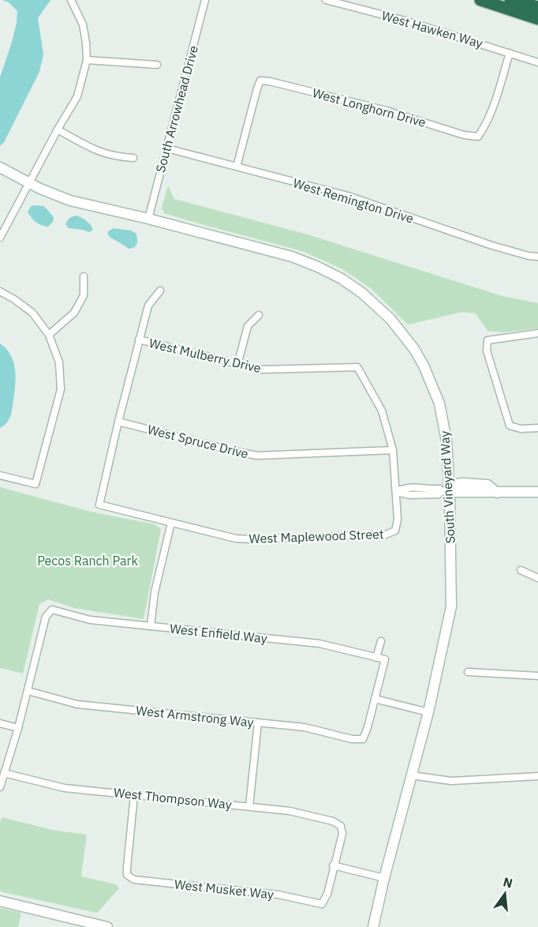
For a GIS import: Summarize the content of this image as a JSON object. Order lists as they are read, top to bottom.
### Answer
{
  "streets": {
    "street": [
      "West Hawken Way",
      "West Longhorn Drive",
      "South Arrowhead Drive",
      "West Remington Drive",
      "West Mulberry Drive",
      "West Spruce Drive",
      "South Vineyard Way",
      "West Maplewood Street",
      "West Enfield Way",
      "West Armstrong Way",
      "West Thompson Way",
      "West Musket Way"
    ]
  },
  "crossings": [
    ["West Hawken Way", "West Longhorn Drive"],
    ["West Longhorn Drive", "West Remington Drive"],
    ["South Arrowhead Drive", "West Remington Drive"],
    ["South Arrowhead Drive", "South Vineyard Way"],
    ["West Mulberry Drive", "West Spruce Drive"],
    ["West Spruce Drive", "West Maplewood Street"],
    ["West Enfield Way", "West Armstrong Way"],
    ["West Thompson Way", "West Musket Way"]
  ],
  "parks": ["Pecos Ranch Park"],
  "north": "top"
}
